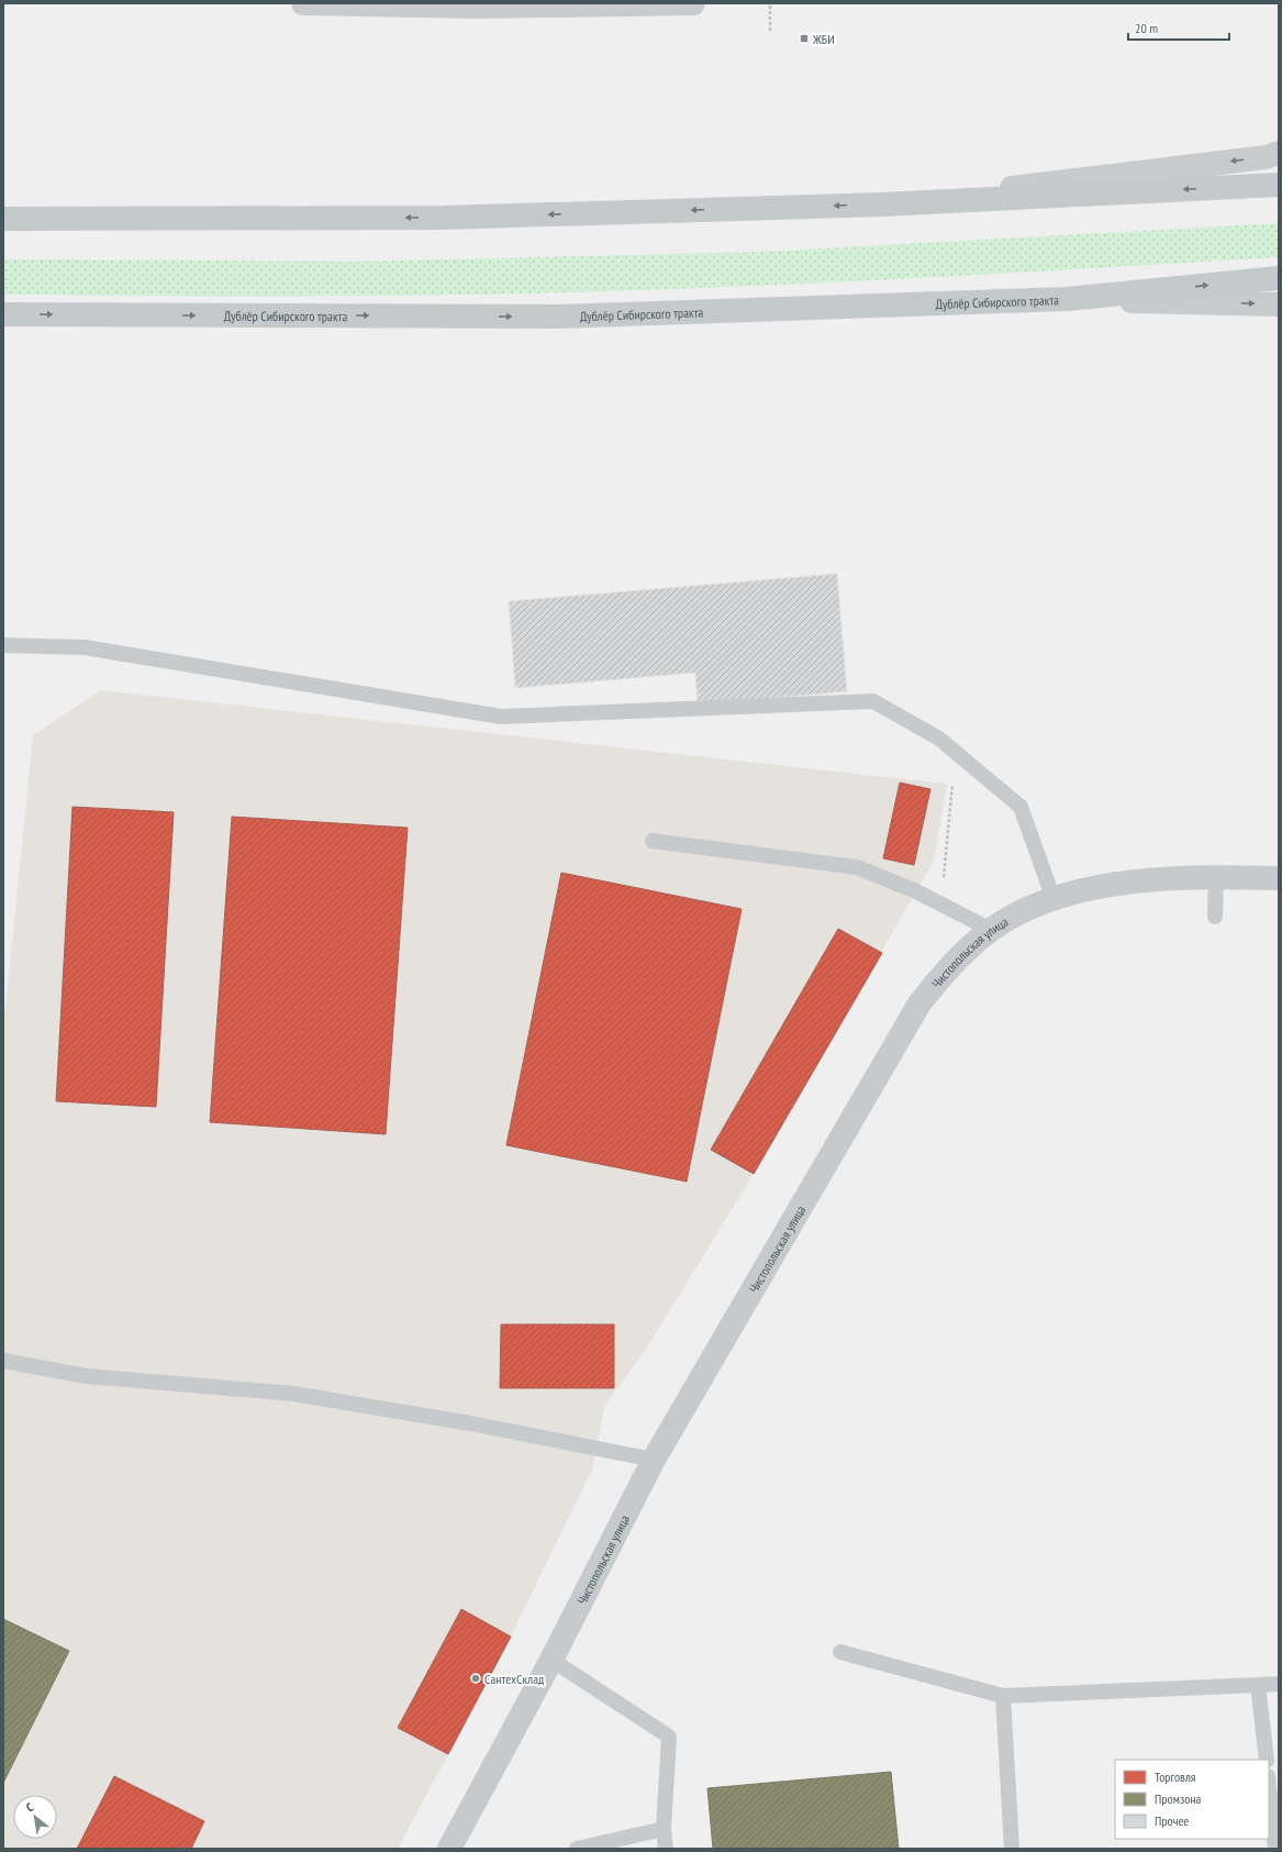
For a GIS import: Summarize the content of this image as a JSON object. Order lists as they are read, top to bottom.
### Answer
{
  "streets": {
    "main road": ["Дублёр Сибирского тракта"],
    "street": ["Чистопольская улица"]
  },
  "places": {
    "transit": ["ЖБИ"],
    "other": ["СантехСклад"]
  },
  "legend": ["Торговля", "Промзона", "Прочее"],
  "scale_bar": "20 m",
  "north": "top left"
}
